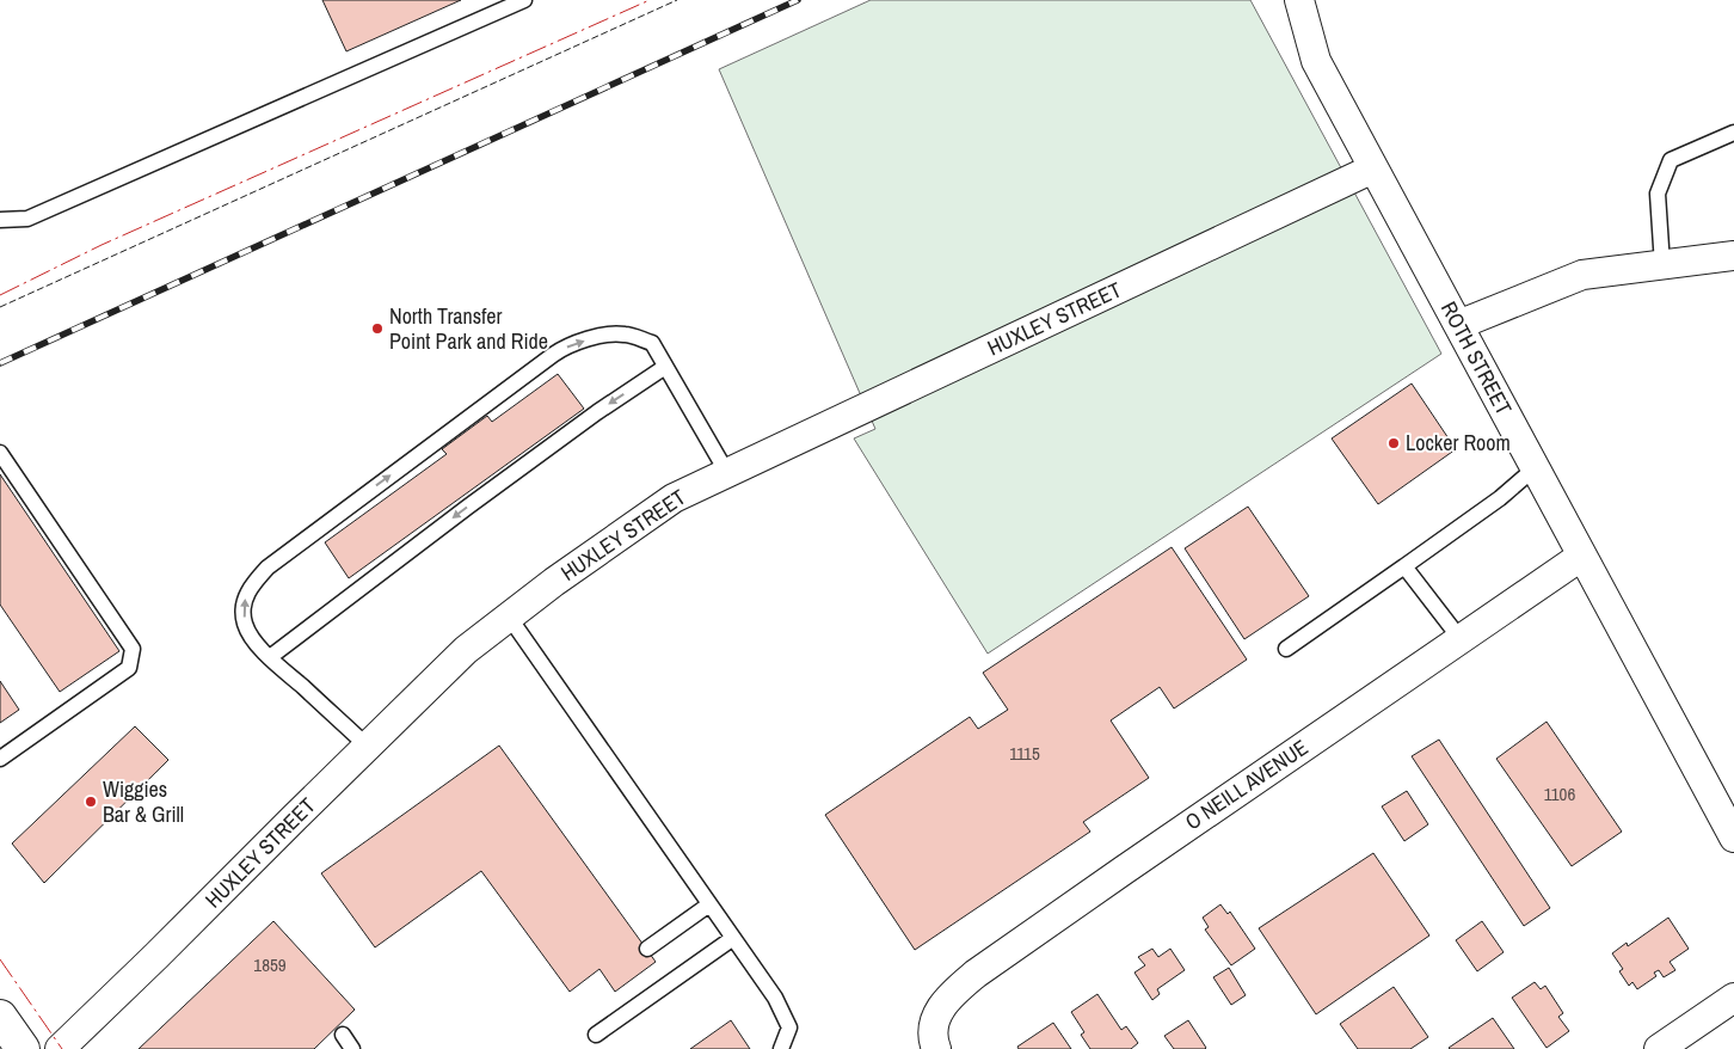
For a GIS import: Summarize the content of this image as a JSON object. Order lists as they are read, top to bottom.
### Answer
{
  "streets": {
    "street": ["HUXLEY STREET", "ROTH STREET", "O NEILL AVENUE"]
  },
  "crossings": [
    ["HUXLEY STREET", "ROTH STREET"],
    ["ROTH STREET", "O NEILL AVENUE"]
  ],
  "places": ["North Transfer Point Park and Ride", "Locker Room", "Wiggies Bar & Grill"],
  "house_numbers": ["1115", "1106", "1859"]
}
